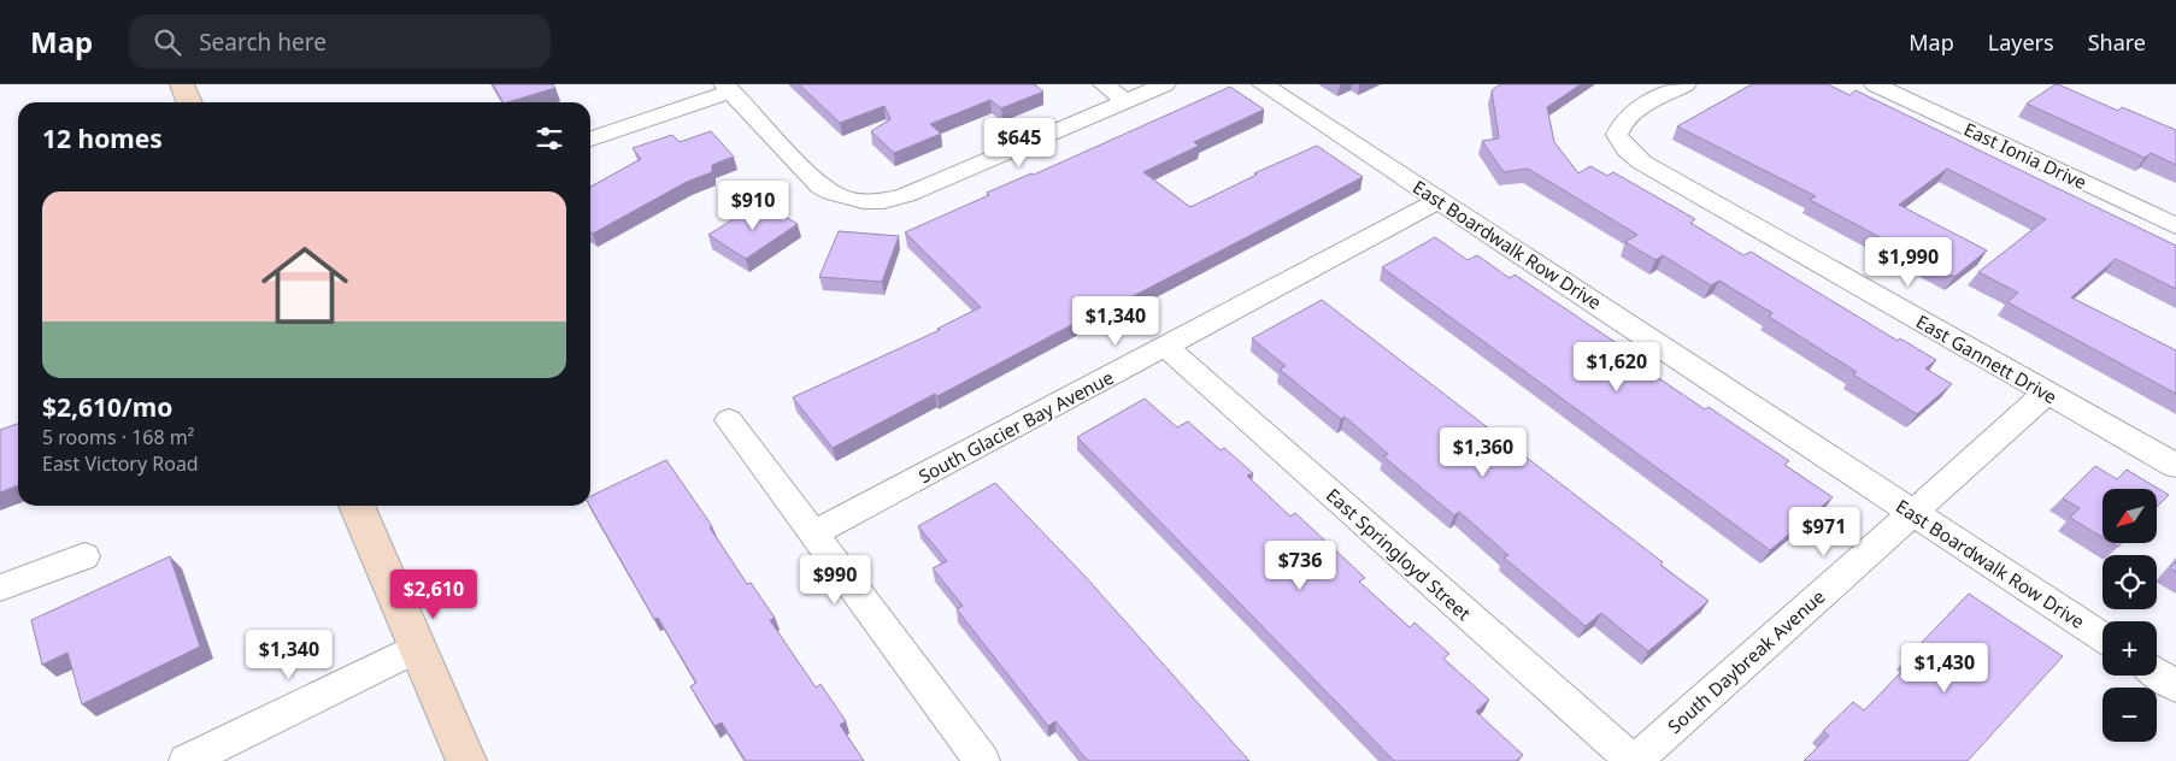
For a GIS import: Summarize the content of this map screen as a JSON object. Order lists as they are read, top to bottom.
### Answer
{
  "streets": {
    "street": [
      "East Ionia Drive",
      "East Boardwalk Row Drive",
      "East Gannett Drive",
      "South Glacier Bay Avenue",
      "East Springloyd Street",
      "South Daybreak Avenue"
    ]
  },
  "crossings": [
    ["East Boardwalk Row Drive", "South Glacier Bay Avenue"],
    ["East Boardwalk Row Drive", "South Daybreak Avenue"],
    ["East Gannett Drive", "South Daybreak Avenue"],
    ["South Glacier Bay Avenue", "East Springloyd Street"],
    ["East Springloyd Street", "South Daybreak Avenue"]
  ],
  "north": "bottom left",
  "page": {
    "header": "Map",
    "search": "Search here",
    "nav": ["Map", "Layers", "Share"],
    "heading": "12 homes",
    "price": [
      "$645",
      "$910",
      "$1,990",
      "$1,340",
      "$1,620",
      "$1,360",
      "$971",
      "$736",
      "$990",
      "$2,610",
      "$1,340",
      "$1,430"
    ],
    "list": [
      {
        "name": "$2,610/mo",
        "note": "5 rooms · 168 m² · East Victory Road"
      }
    ],
    "map_buttons": ["+", "−"]
  }
}
